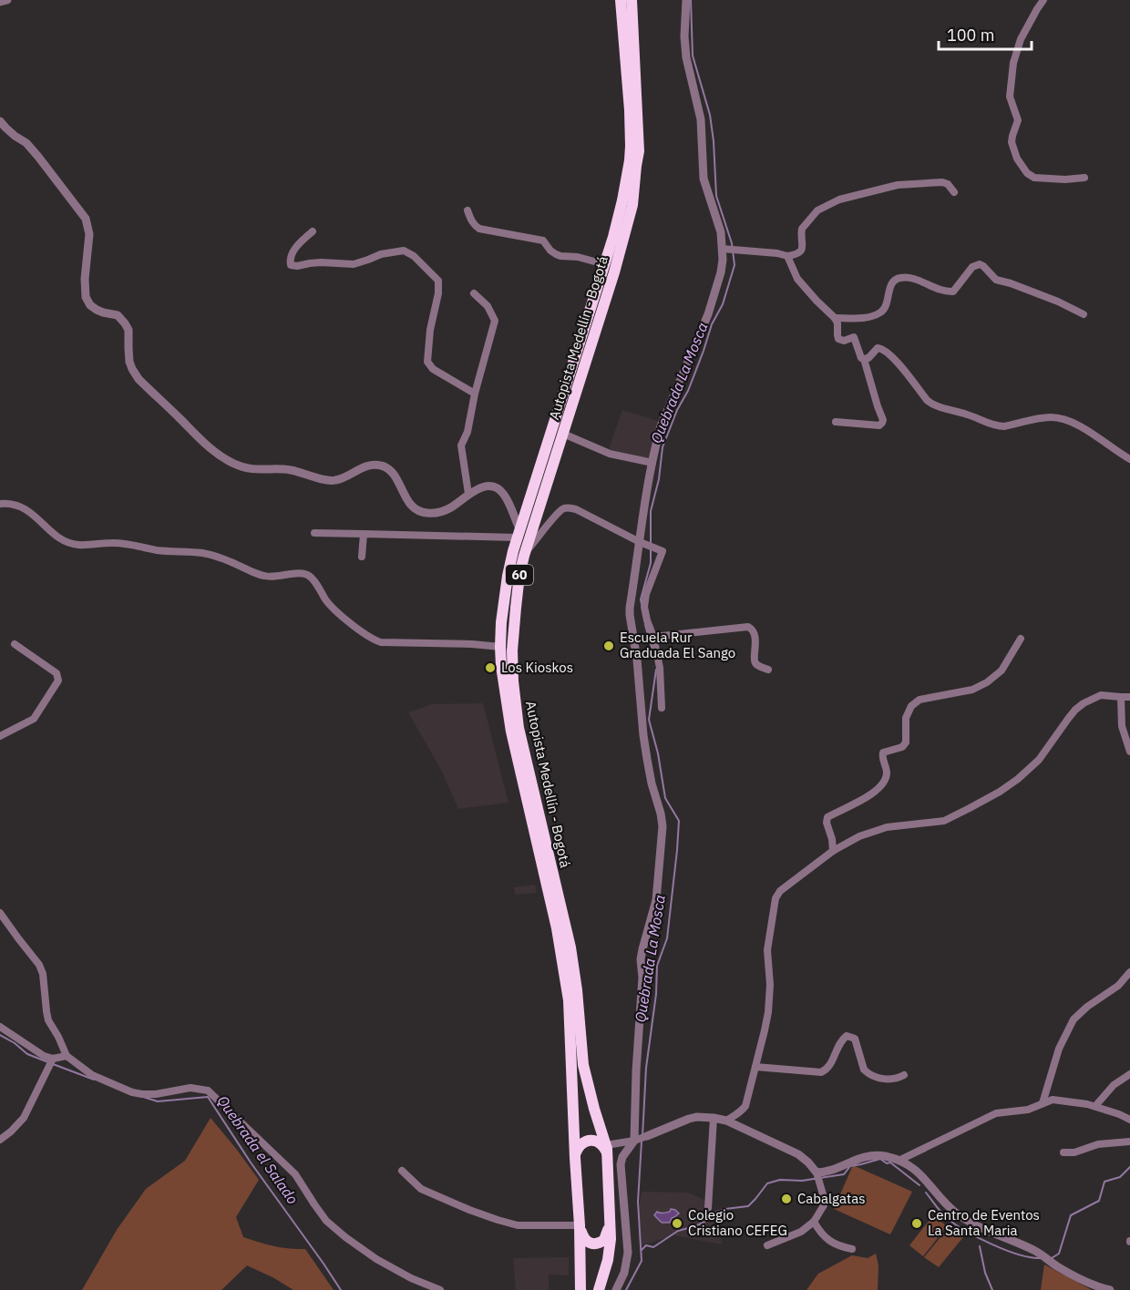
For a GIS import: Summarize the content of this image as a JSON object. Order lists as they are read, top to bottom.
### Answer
{
  "streets": {
    "highway": ["Autopista Medellín - Bogotá", "60"]
  },
  "water": ["Quebrada La Mosca", "Quebrada el Salado"],
  "places": [
    "Escuela Rur Graduada El Sango",
    "Los Kioskos",
    "Cabalgatas",
    "Colegio Cristiano CEFEG",
    "Centro de Eventos La Santa Maria"
  ],
  "scale_bar": "100 m"
}
